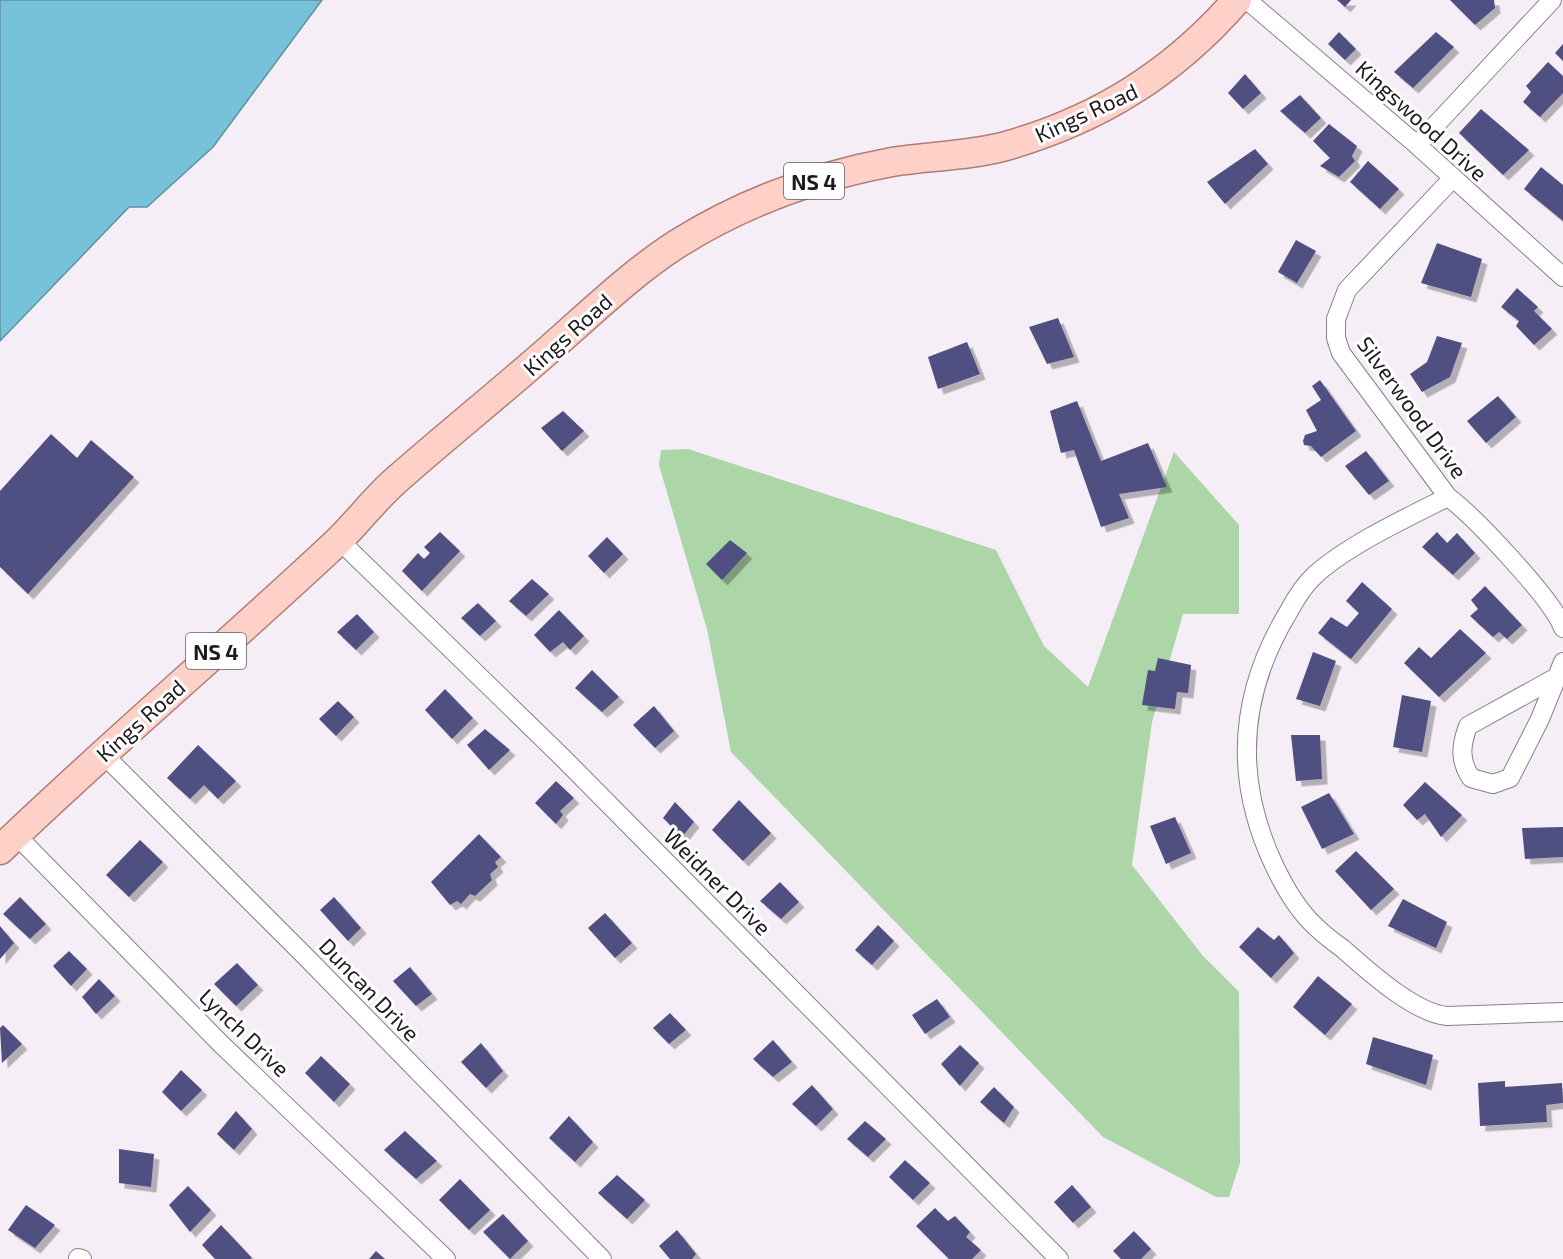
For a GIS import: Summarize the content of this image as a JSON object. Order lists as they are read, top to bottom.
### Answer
{
  "streets": {
    "main road": ["Kings Road", "NS 4"],
    "street": [
      "Kingswood Drive",
      "Silverwood Drive",
      "Weidner Drive",
      "Duncan Drive",
      "Lynch Drive"
    ]
  },
  "crossings": [
    ["Kings Road", "Weidner Drive"],
    ["Kings Road", "Duncan Drive"],
    ["Kings Road", "Lynch Drive"],
    ["Kingswood Drive", "Silverwood Drive"]
  ]
}
